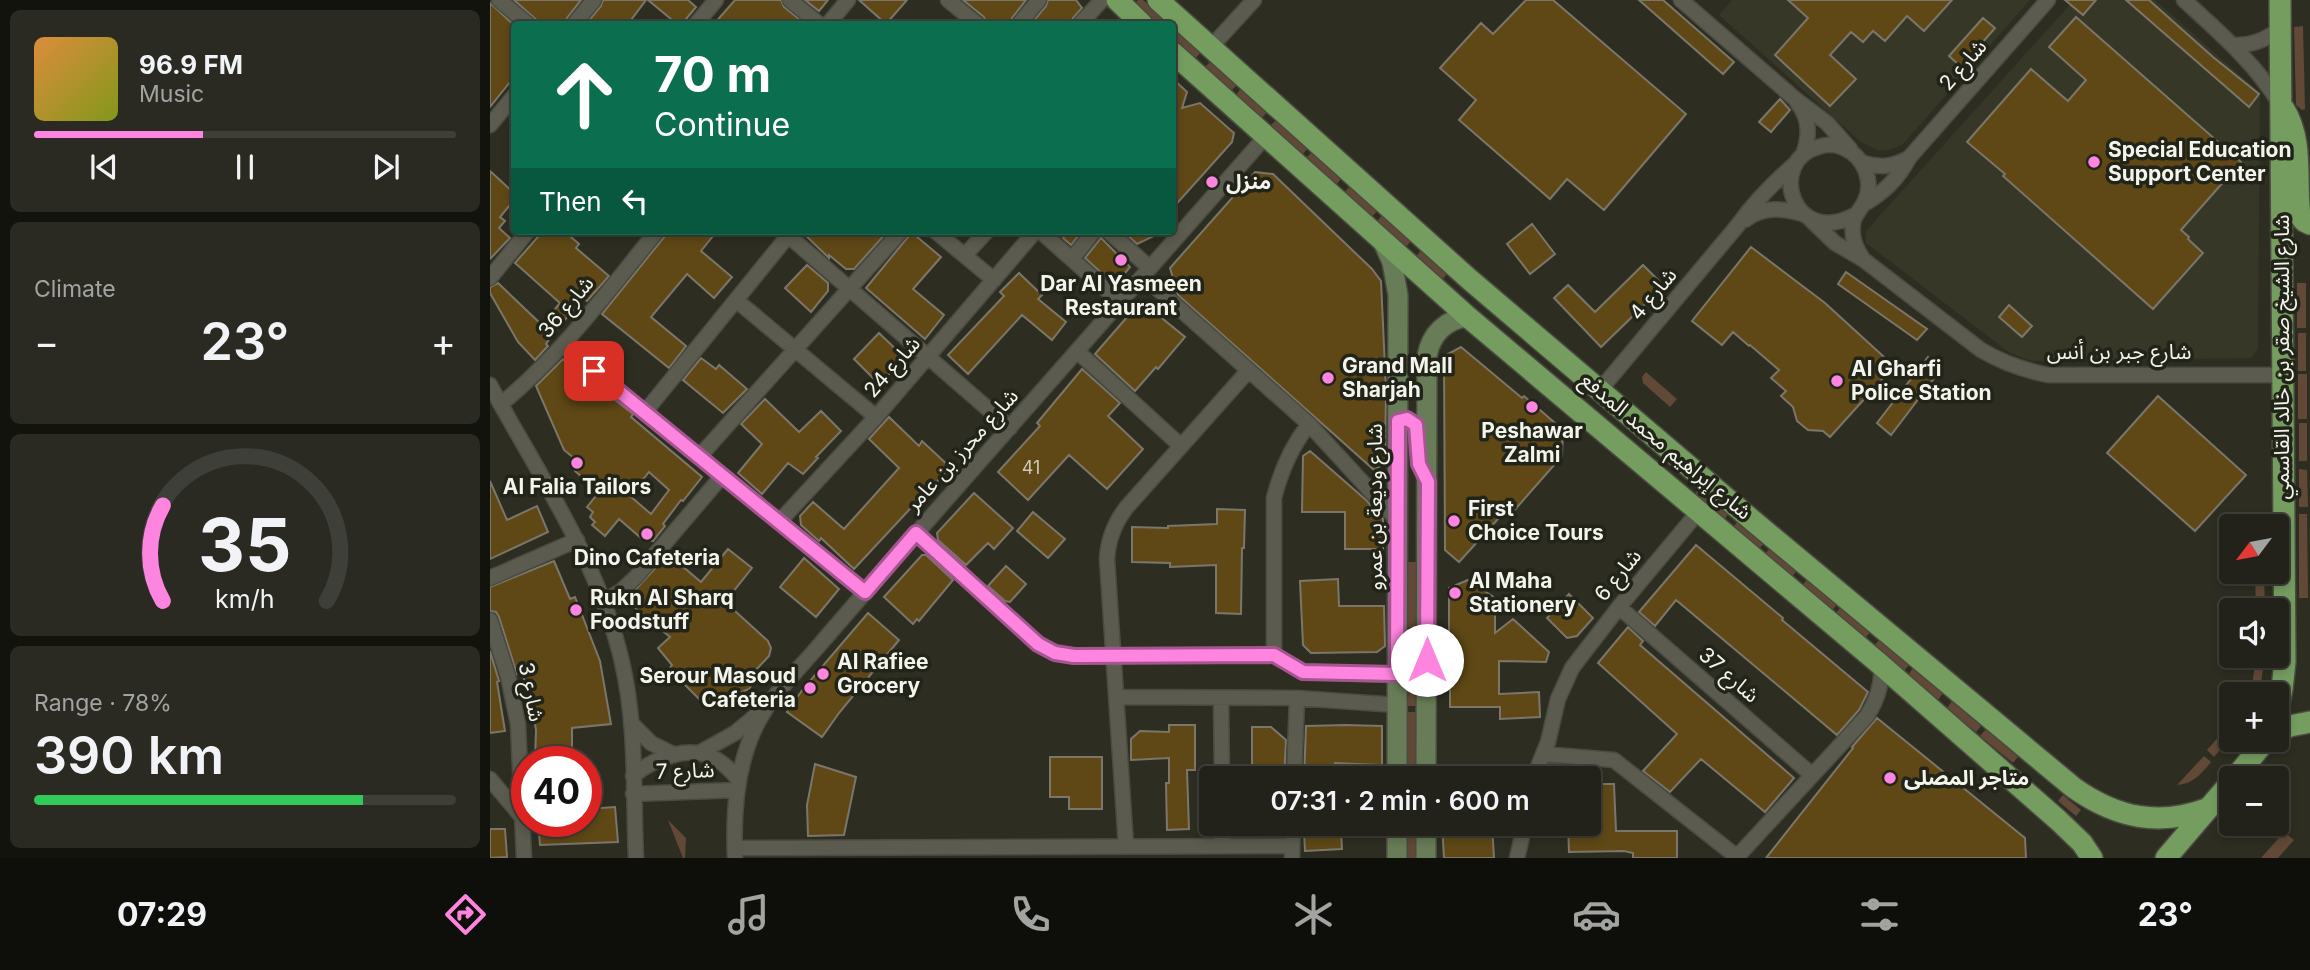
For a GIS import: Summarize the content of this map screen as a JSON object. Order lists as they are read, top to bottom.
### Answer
{
  "streets": {
    "main road": ["شارع الشيخ صقر بن خالد القاسمي", "شارع إبراهيم محمد المدفع"],
    "street": [
      "شارع 2",
      "شارع 4",
      "شارع 36",
      "شارع جبر بن أنس",
      "شارع 24",
      "شارع محرز بن عامر",
      "شارع وديعة بن عمرو",
      "شارع 6",
      "شارع 37",
      "شارع 3",
      "شارع 7"
    ]
  },
  "crossings": [
    ["شارع 2", "شارع 4"],
    ["شارع 2", "شارع جبر بن أنس"],
    ["شارع 4", "شارع جبر بن أنس"],
    ["شارع 4", "شارع إبراهيم محمد المدفع"],
    ["شارع جبر بن أنس", "شارع الشيخ صقر بن خالد القاسمي"],
    ["شارع إبراهيم محمد المدفع", "شارع محرز بن عامر"],
    ["شارع إبراهيم محمد المدفع", "شارع وديعة بن عمرو"],
    ["شارع إبراهيم محمد المدفع", "شارع 6"],
    ["شارع محرز بن عامر", "شارع 7"],
    ["شارع 6", "شارع 37"]
  ],
  "places": [
    "Special Education Support Center",
    "منزل",
    "Dar Al Yasmeen Restaurant",
    "Grand Mall Sharjah",
    "Al Gharfi Police Station",
    "Peshawar Zalmi",
    "Al Falia Tailors",
    "First Choice Tours",
    "Dino Cafeteria",
    "Al Maha Stationery",
    "Rukn Al Sharq Foodstuff",
    "Al Rafiee Grocery",
    "Serour Masoud Cafeteria",
    "متاجر المصلى"
  ],
  "house_numbers": ["41"],
  "north": "bottom left",
  "page": {
    "turn": ["70 m", "Continue"],
    "song": ["96.9 FM", "Music"],
    "then": "Then",
    "tile": [
      "Climate",
      ["Range · 78%", "390 km"]
    ],
    "heat": ["−", "23°", "+"],
    "map_buttons": ["+", "−"],
    "limit": "40",
    "trip": "07:31 · 2 min · 600 m",
    "tabs": ["07:29", "23°"],
    "gauge": ["35", "km/h"]
  }
}
